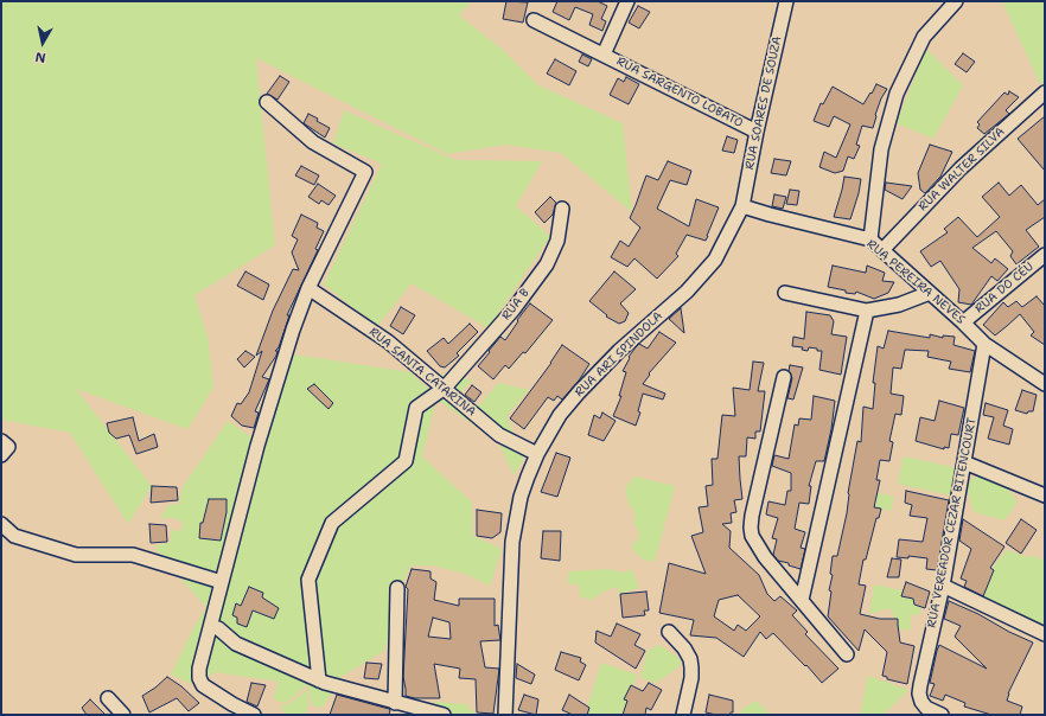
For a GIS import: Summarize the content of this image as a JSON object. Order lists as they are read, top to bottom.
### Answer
{
  "streets": {
    "street": [
      "RUA SARGENTO LOBATO",
      "RUA SOARES DE SOUZA",
      "RUA WALTER SILVA",
      "RUA PEREIRA NEVES",
      "RUA DO CÉU",
      "RUA B",
      "RUA ARI SPINDOLA",
      "RUA SANTA CATARINA",
      "RUA VEREADOR CEZAR BITENCOURT"
    ]
  },
  "crossings": [
    ["RUA SARGENTO LOBATO", "RUA SOARES DE SOUZA"],
    ["RUA SOARES DE SOUZA", "RUA PEREIRA NEVES"],
    ["RUA SOARES DE SOUZA", "RUA ARI SPINDOLA"],
    ["RUA WALTER SILVA", "RUA PEREIRA NEVES"],
    ["RUA PEREIRA NEVES", "RUA DO CÉU"],
    ["RUA PEREIRA NEVES", "RUA ARI SPINDOLA"],
    ["RUA PEREIRA NEVES", "RUA VEREADOR CEZAR BITENCOURT"],
    ["RUA B", "RUA SANTA CATARINA"],
    ["RUA ARI SPINDOLA", "RUA SANTA CATARINA"]
  ],
  "north": "bottom"
}
